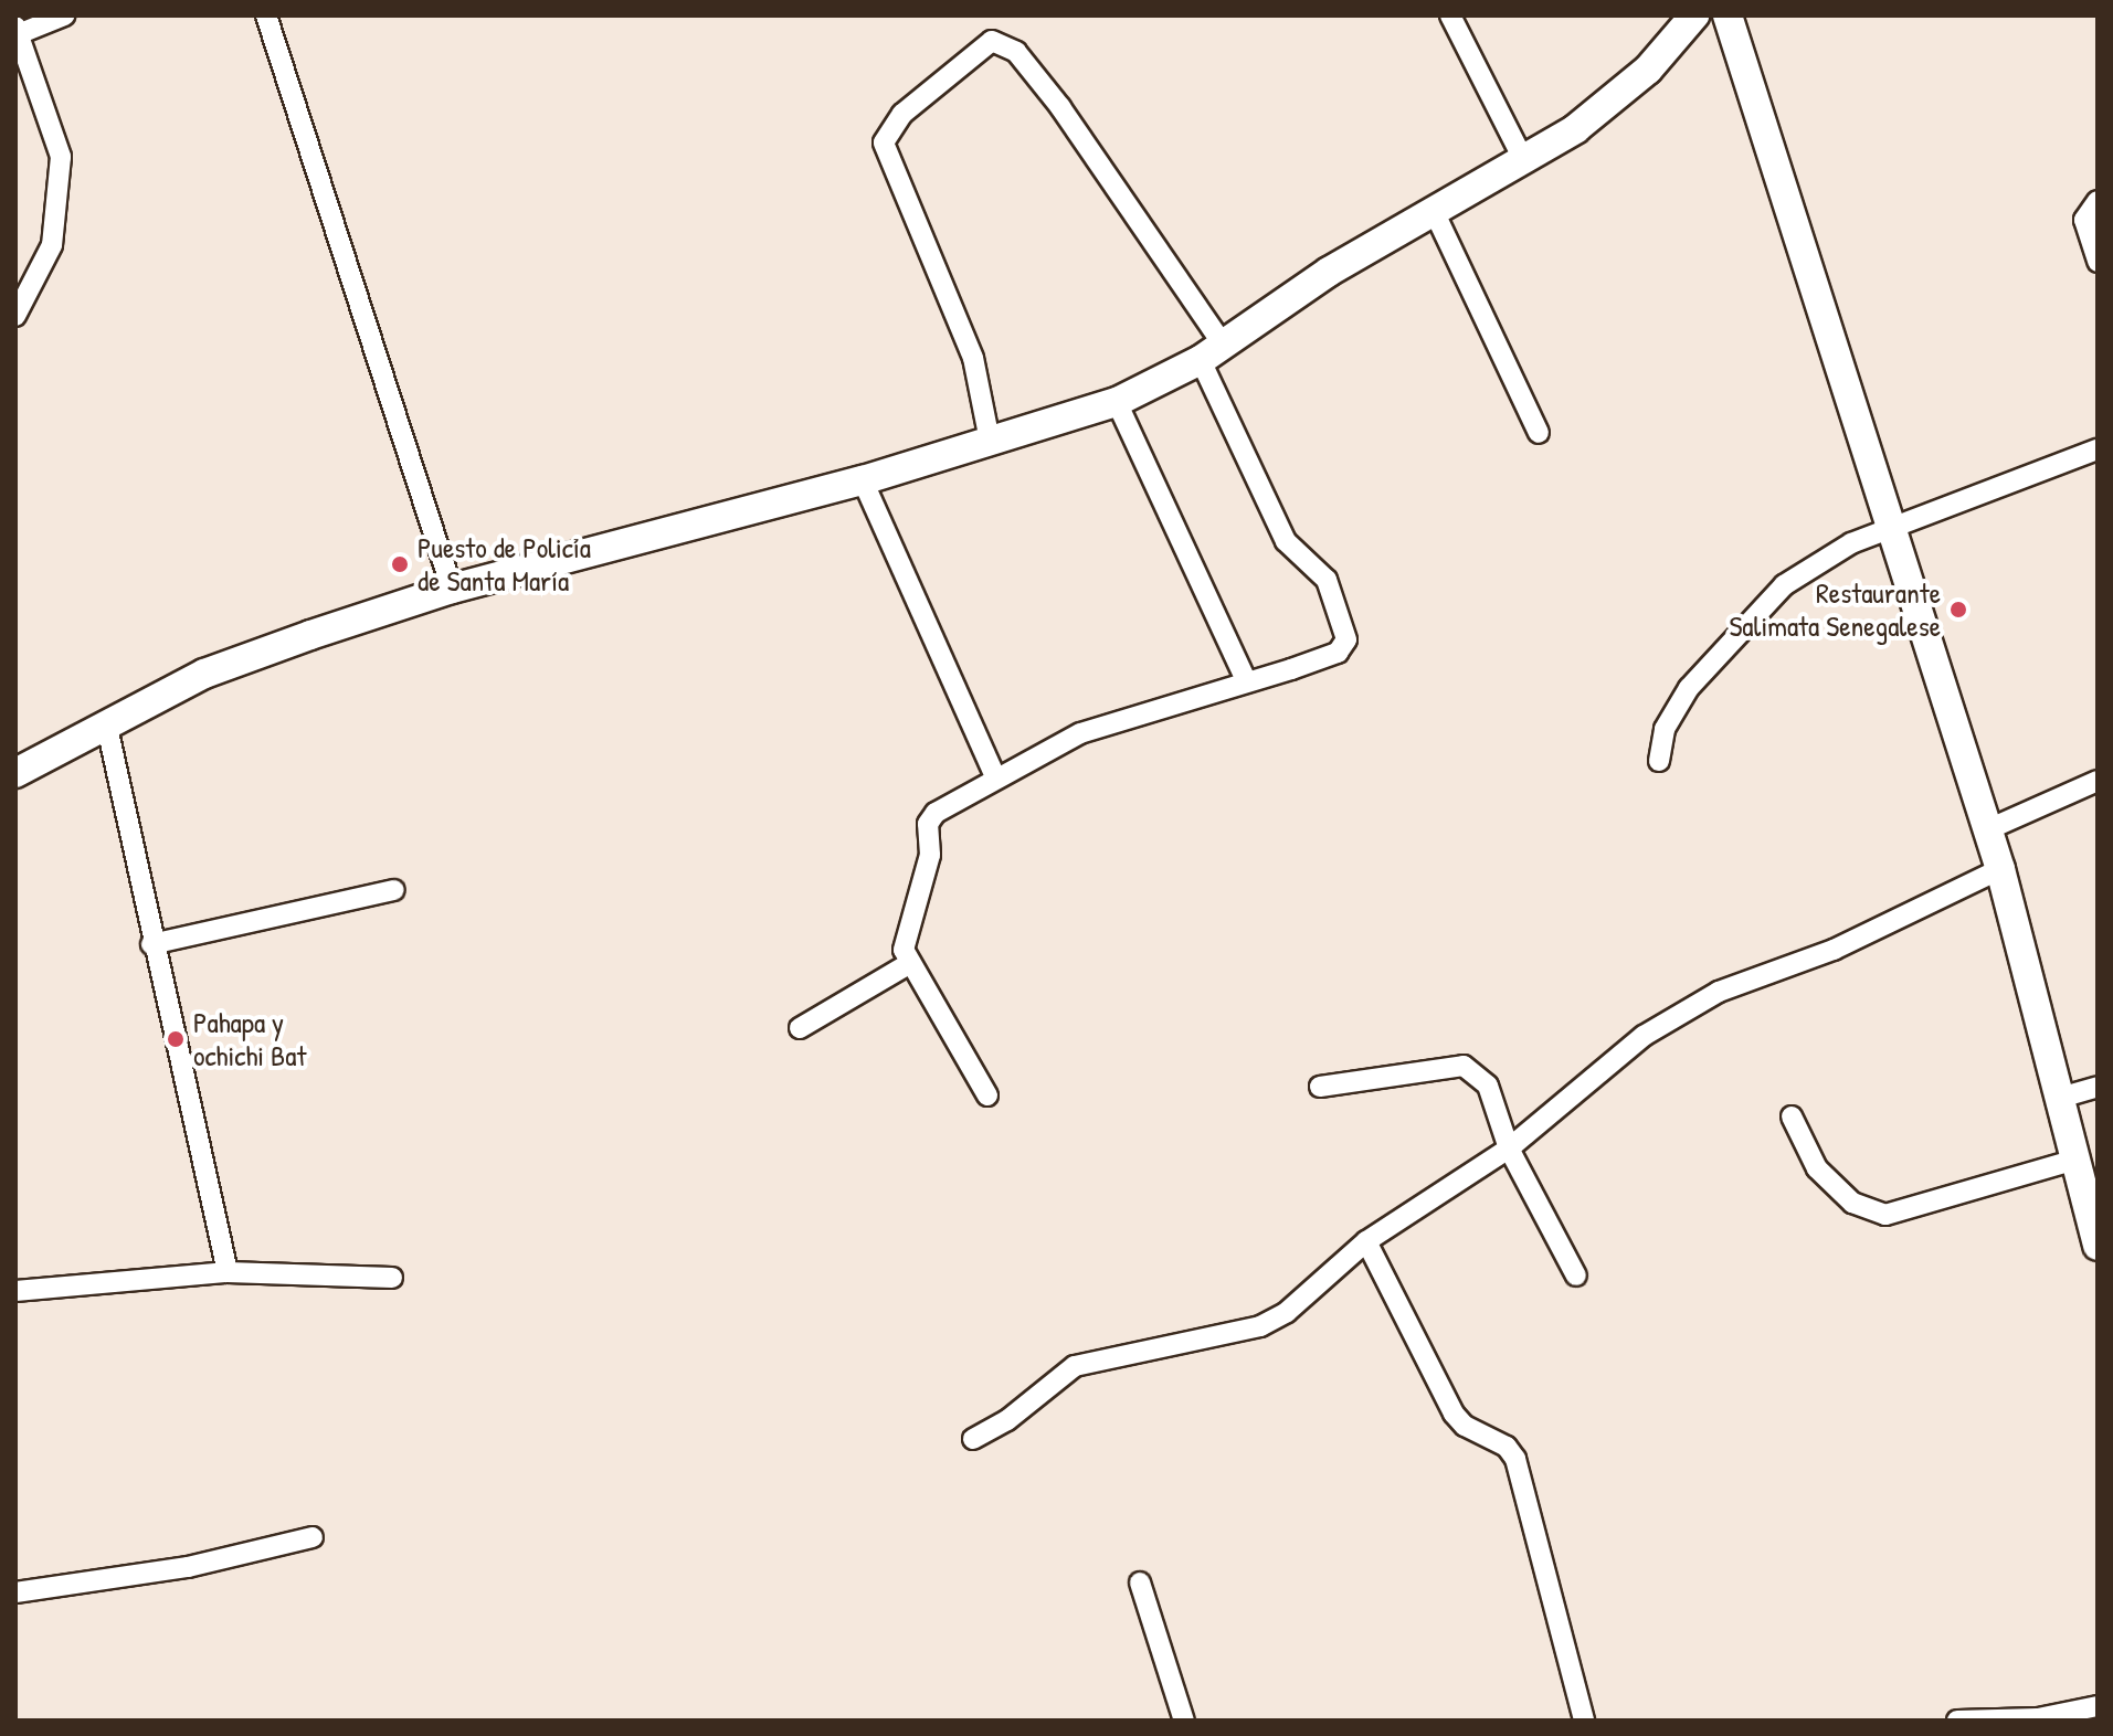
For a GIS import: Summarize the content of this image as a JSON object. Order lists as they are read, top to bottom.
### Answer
{
  "places": ["Puesto de Policía de Santa María", "Restaurante Salimata Senegalese", "Pahapa y ochichi Bat"]
}
